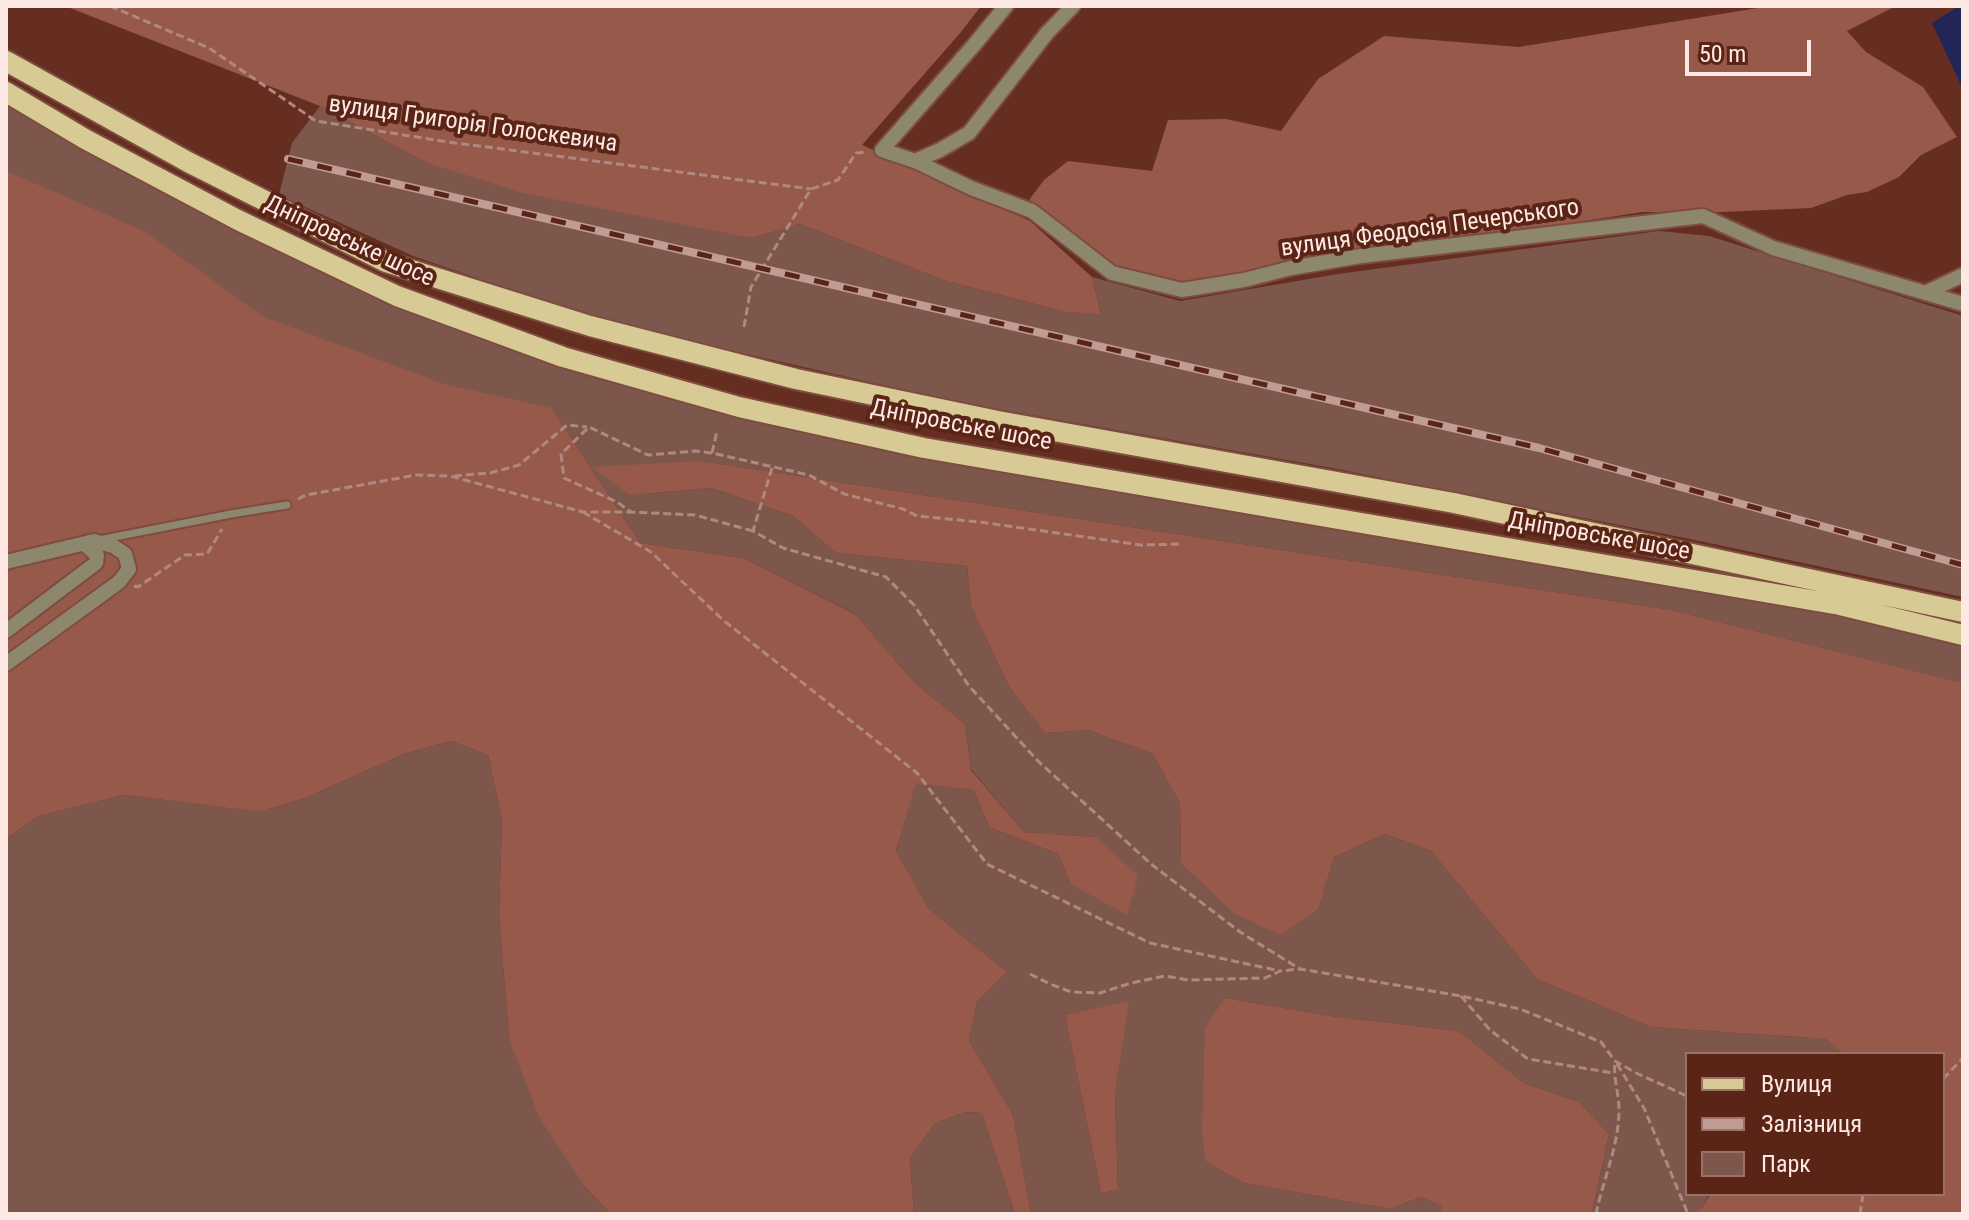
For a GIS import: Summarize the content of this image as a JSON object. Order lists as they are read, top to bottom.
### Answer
{
  "streets": {
    "main road": ["Дніпровське шосе"],
    "street": ["вулиця Феодосія Печерського"],
    "path": ["вулиця Григорія Голоскевича"]
  },
  "legend": ["Вулиця", "Залізниця", "Парк"],
  "scale_bar": "50 m"
}
